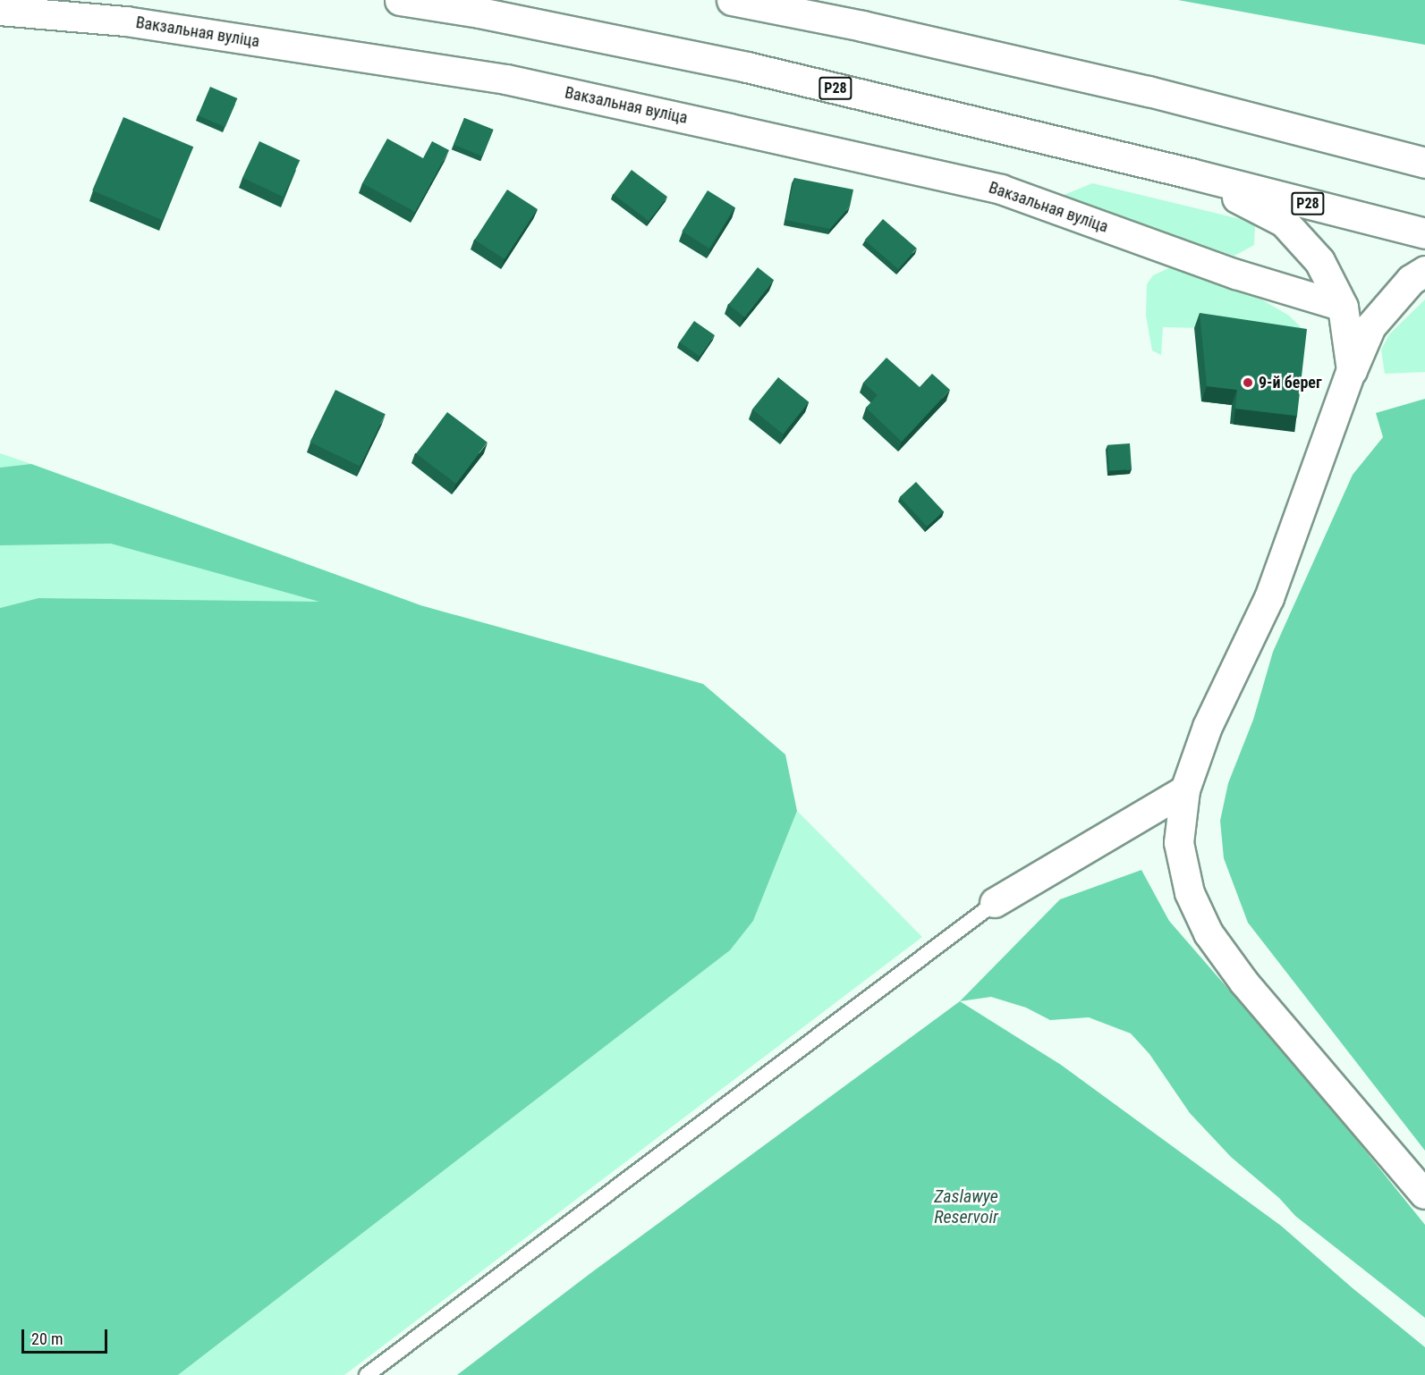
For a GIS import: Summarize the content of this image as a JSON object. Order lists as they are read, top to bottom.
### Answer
{
  "streets": {
    "highway": ["Р28"],
    "street": ["Вакзальная вуліца"]
  },
  "water": ["Zaslawye Reservoir"],
  "places": ["9-й берег"],
  "scale_bar": "20 m"
}
